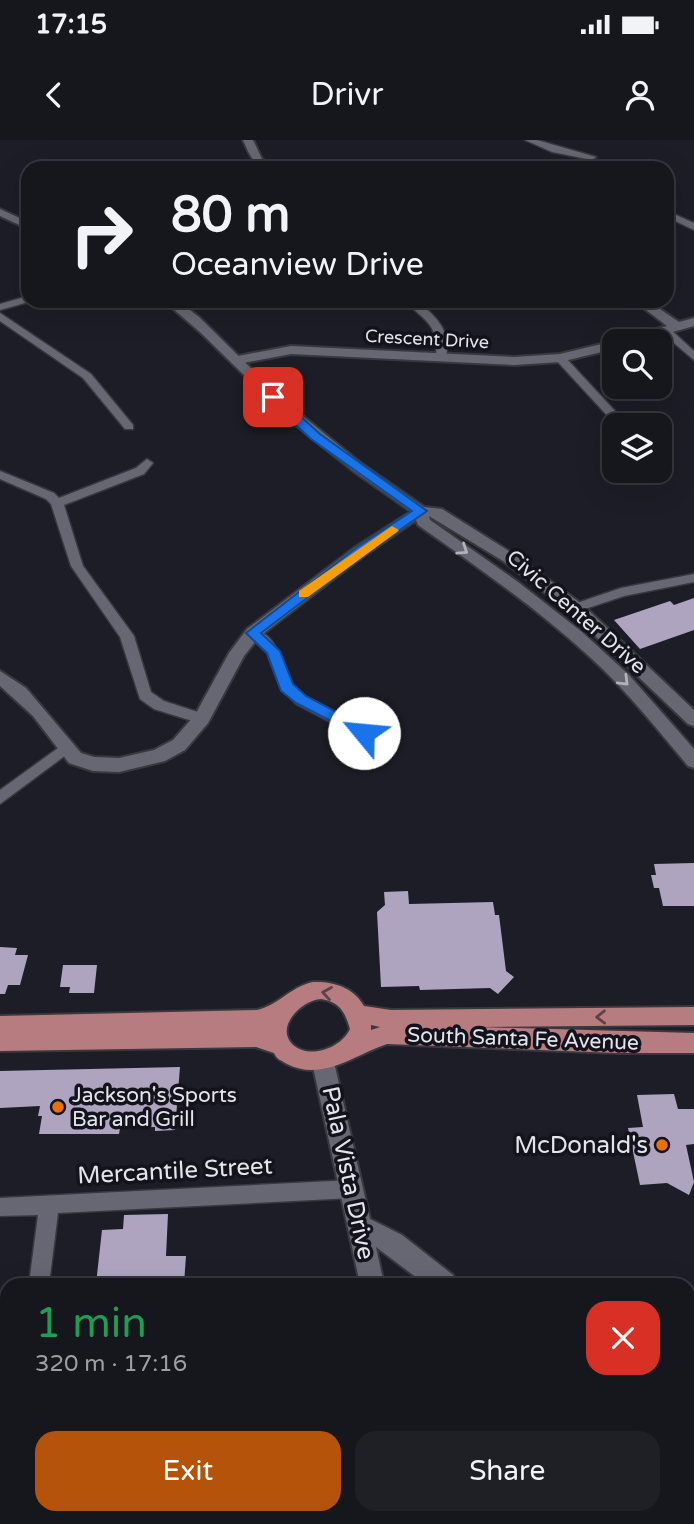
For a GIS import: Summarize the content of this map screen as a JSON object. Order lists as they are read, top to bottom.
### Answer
{
  "streets": {
    "main road": ["South Santa Fe Avenue"],
    "street": [
      "Crescent Drive",
      "Civic Center Drive",
      "Mercantile Street",
      "Pala Vista Drive"
    ]
  },
  "crossings": [
    ["Crescent Drive", "Civic Center Drive"],
    ["South Santa Fe Avenue", "Pala Vista Drive"],
    ["Mercantile Street", "Pala Vista Drive"]
  ],
  "places": ["Jackson's Sports Bar and Grill", "McDonald's"],
  "page": {
    "status": "17:15",
    "header": "Drivr",
    "turn": ["80 m", "Oceanview Drive"],
    "heading": ["1 min", "320 m · 17:16"],
    "buttons": ["Exit", "Share"]
  }
}
